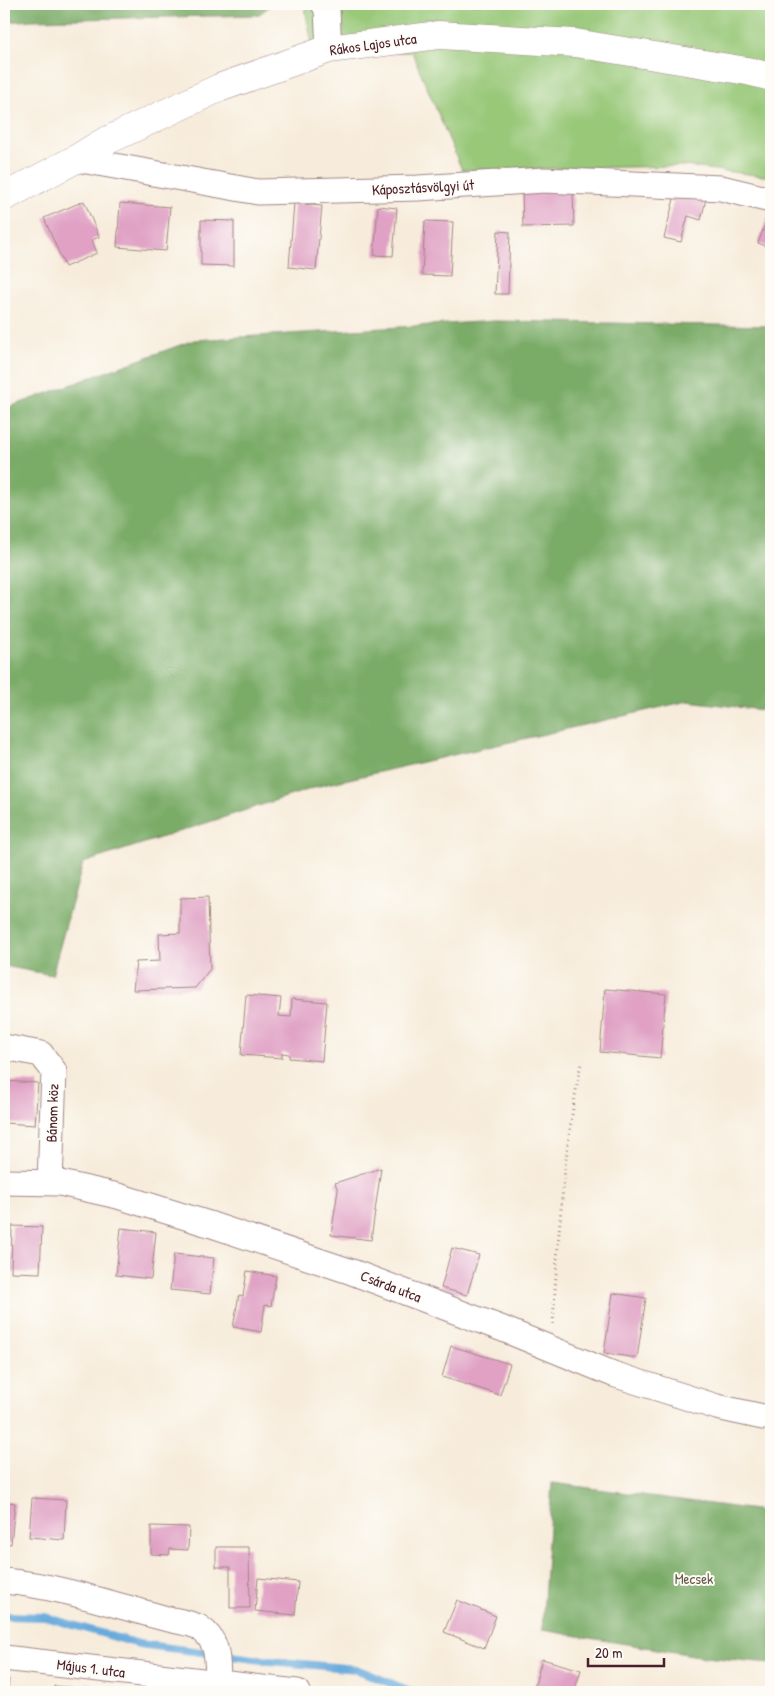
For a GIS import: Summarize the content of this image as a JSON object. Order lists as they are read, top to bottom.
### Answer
{
  "streets": {
    "street": [
      "Rákos Lajos utca",
      "Káposztásvölgyi út",
      "Bánom köz",
      "Csárda utca",
      "Május 1. utca"
    ]
  },
  "crossings": [
    ["Rákos Lajos utca", "Káposztásvölgyi út"],
    ["Bánom köz", "Csárda utca"]
  ],
  "parks": ["Mecsek"],
  "scale_bar": "20 m"
}
